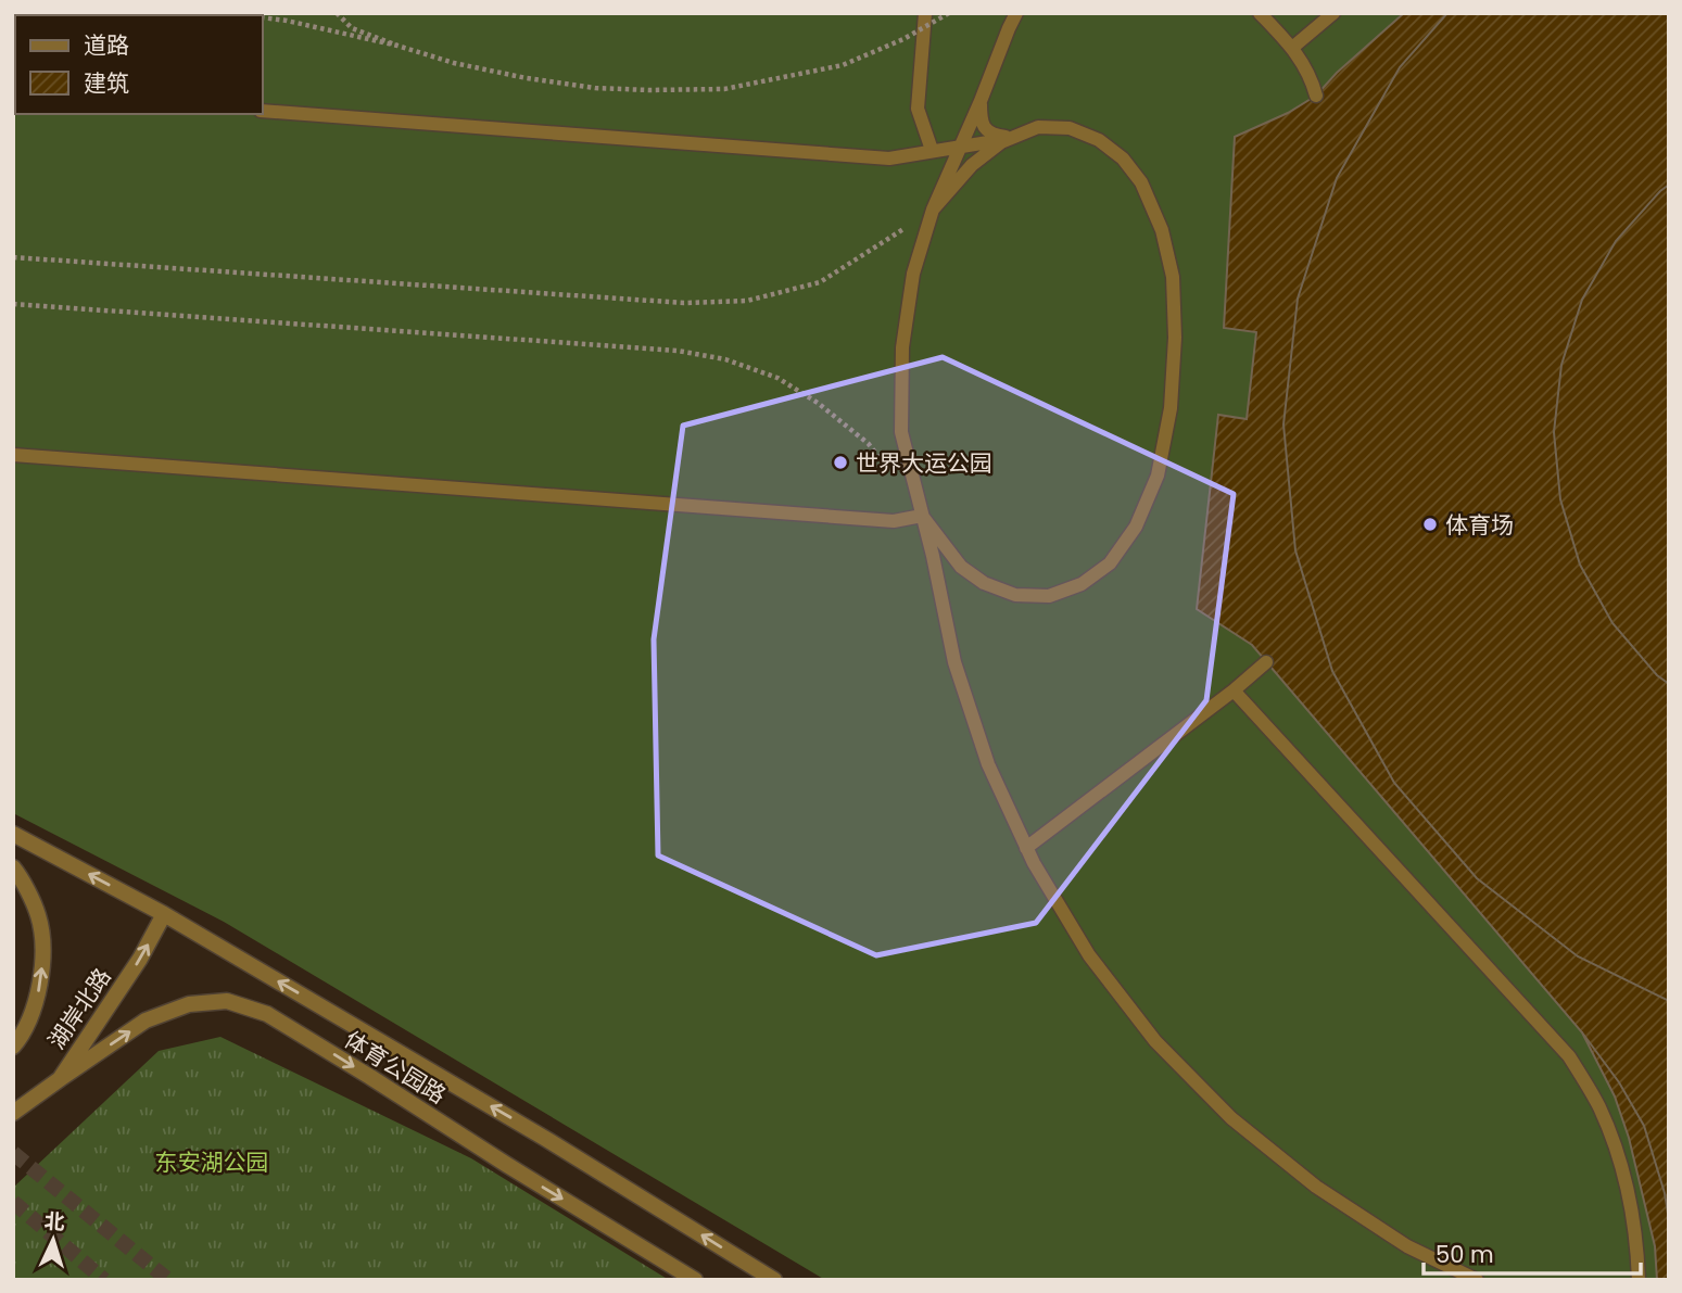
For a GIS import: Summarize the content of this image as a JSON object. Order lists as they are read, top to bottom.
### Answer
{
  "streets": {
    "street": ["湖岸北路", "体育公园路"]
  },
  "crossings": [
    ["湖岸北路", "体育公园路"]
  ],
  "one_way": ["湖岸北路"],
  "parks": ["东安湖公园"],
  "places": ["世界大运公园", "体育场"],
  "legend": ["道路", "建筑"],
  "scale_bar": "50 m",
  "north": "top"
}
